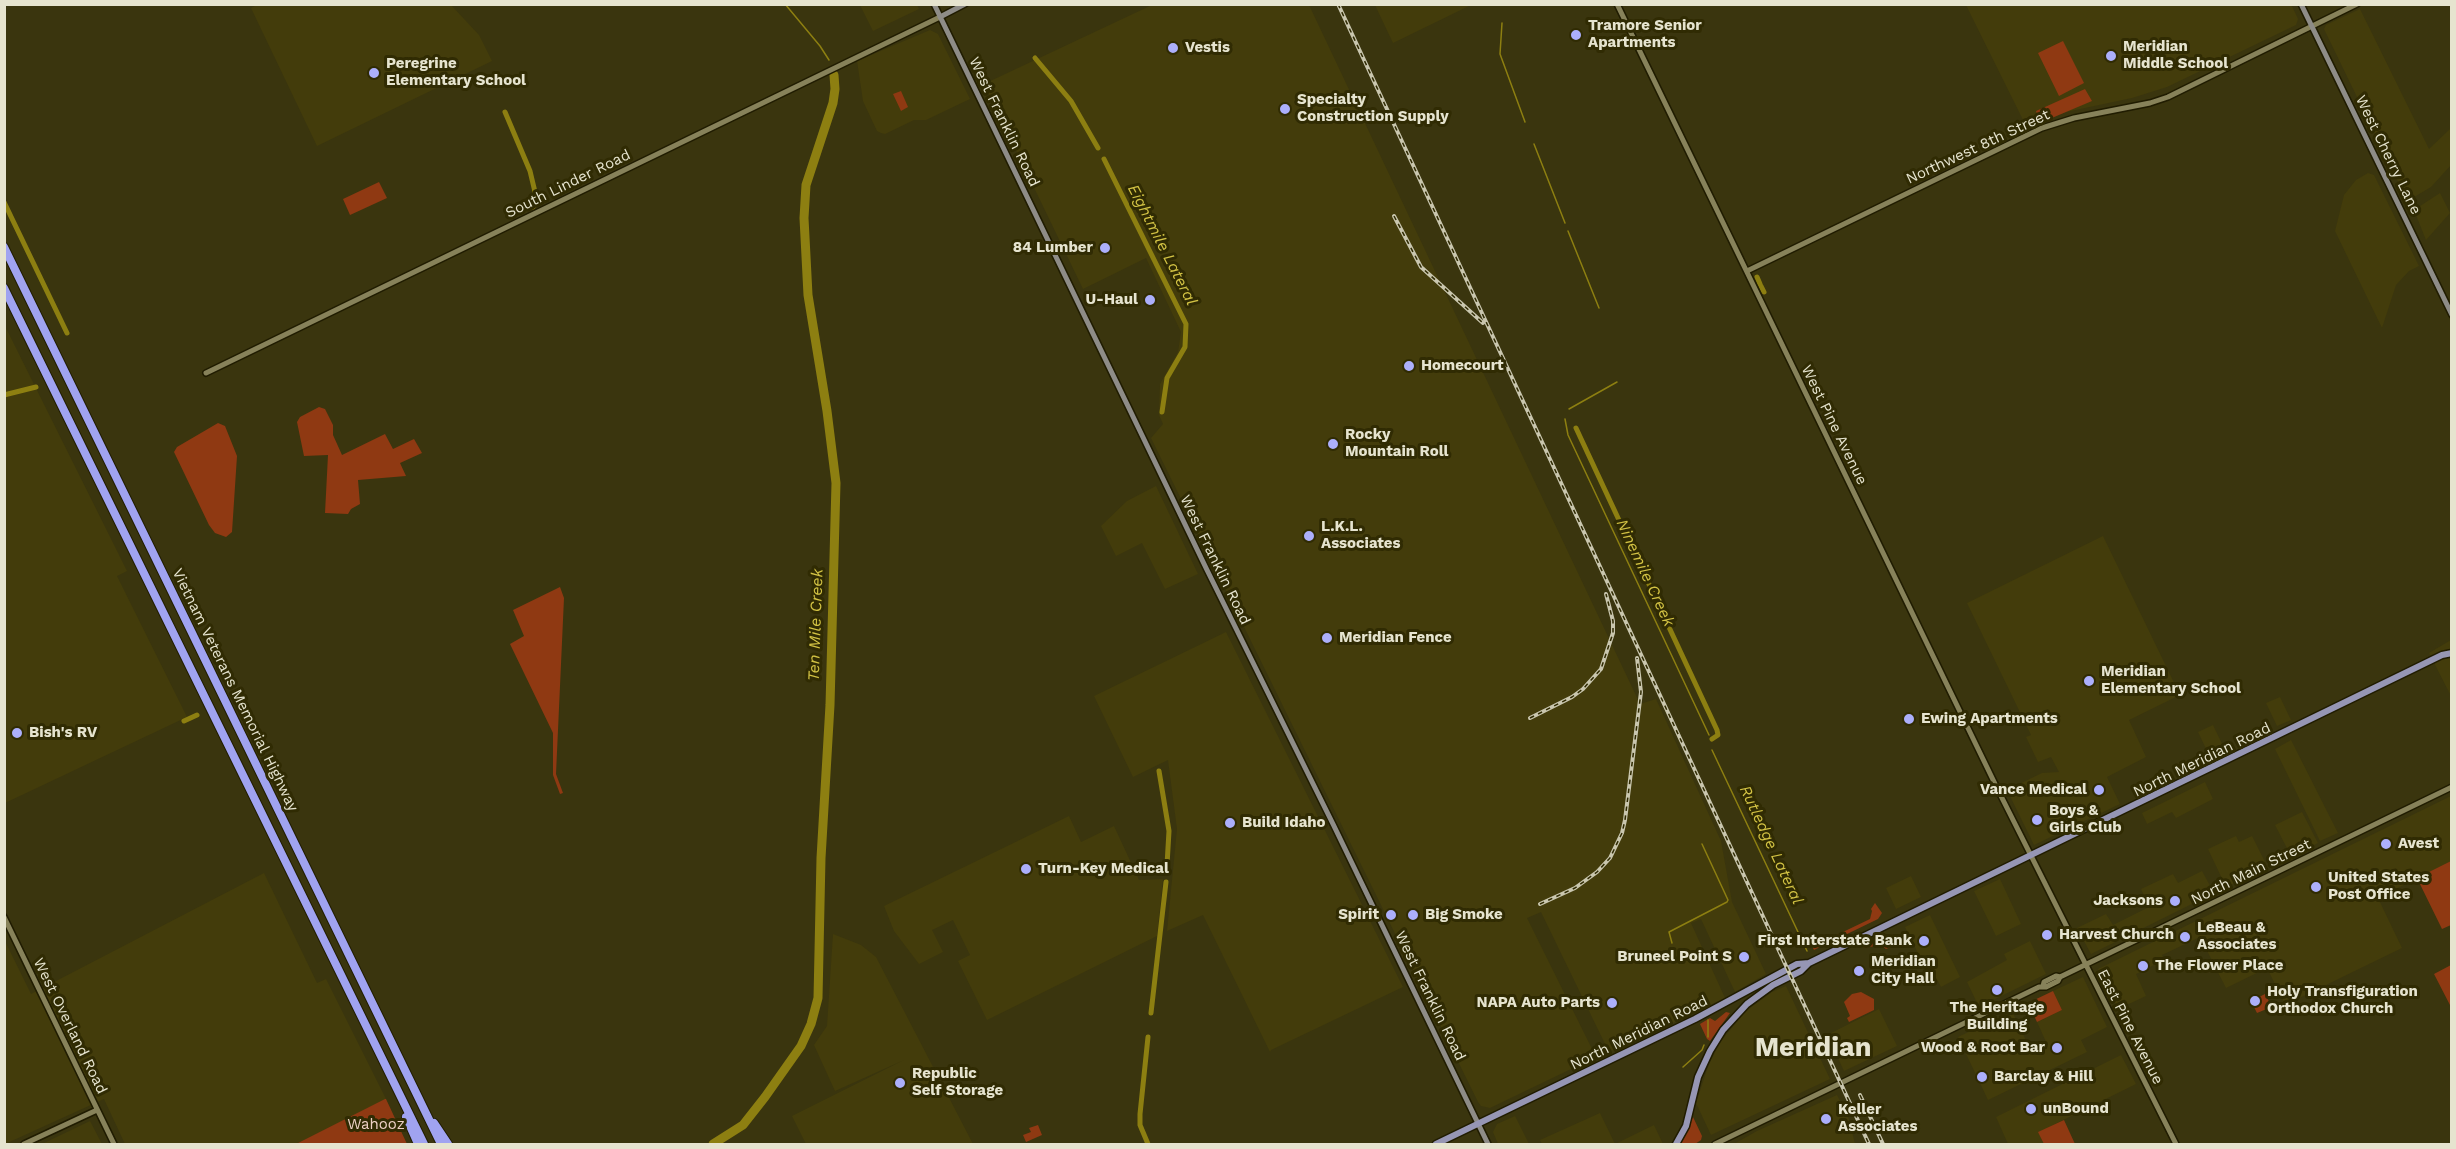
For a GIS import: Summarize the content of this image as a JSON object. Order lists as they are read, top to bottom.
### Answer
{
  "streets": {
    "highway": ["Vietnam Veterans Memorial Highway"],
    "main road": ["West Franklin Road", "West Cherry Lane", "North Meridian Road"],
    "street": [
      "Northwest 8th Street",
      "South Linder Road",
      "West Pine Avenue",
      "North Main Street",
      "West Overland Road",
      "East Pine Avenue"
    ]
  },
  "crossings": [
    ["West Franklin Road", "South Linder Road"],
    ["West Franklin Road", "North Meridian Road"],
    ["Northwest 8th Street", "West Cherry Lane"],
    ["Northwest 8th Street", "West Pine Avenue"],
    ["West Pine Avenue", "North Meridian Road"],
    ["West Pine Avenue", "East Pine Avenue"],
    ["North Meridian Road", "East Pine Avenue"],
    ["North Main Street", "East Pine Avenue"]
  ],
  "districts": ["Meridian"],
  "water": [
    "Eightmile Lateral",
    "Ninemile Creek",
    "Ten Mile Creek",
    "Rutledge Lateral"
  ],
  "parks": ["Wahooz"],
  "places": [
    "Tramore Senior Apartments",
    "Vestis",
    "Meridian Middle School",
    "Peregrine Elementary School",
    "Specialty Construction Supply",
    "84 Lumber",
    "U-Haul",
    "Homecourt",
    "Rocky Mountain Roll",
    "L.K.L. Associates",
    "Meridian Fence",
    "Meridian Elementary School",
    "Ewing Apartments",
    "Bish's RV",
    "Vance Medical",
    "Boys & Girls Club",
    "Build Idaho",
    "Avest",
    "Turn-Key Medical",
    "United States Post Office",
    "Jacksons",
    "Spirit",
    "Big Smoke",
    "Harvest Church",
    "LeBeau & Associates",
    "First Interstate Bank",
    "Bruneel Point S",
    "The Flower Place",
    "Meridian City Hall",
    "The Heritage Building",
    "Holy Transfiguration Orthodox Church",
    "NAPA Auto Parts",
    "Wood & Root Bar",
    "Barclay & Hill",
    "Republic Self Storage",
    "unBound",
    "Keller Associates"
  ]
}
